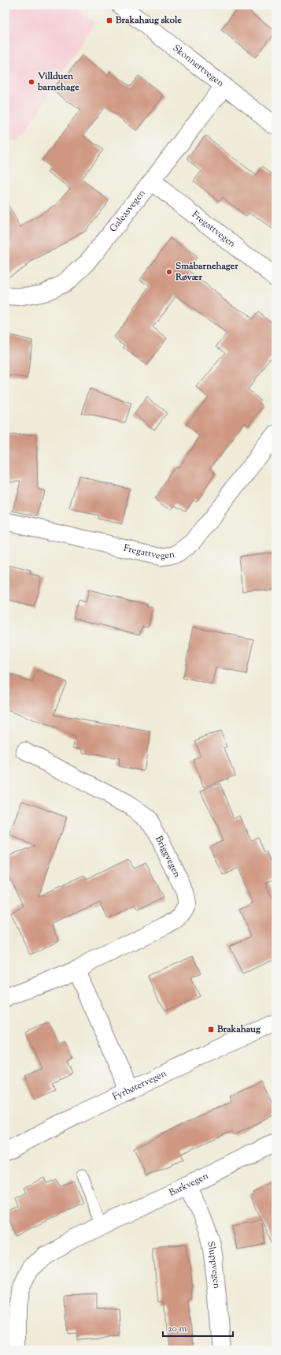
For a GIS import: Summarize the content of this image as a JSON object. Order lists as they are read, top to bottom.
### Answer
{
  "streets": {
    "street": [
      "Skonnertvegen",
      "Galeasvegen",
      "Fregattvegen",
      "Briggvegen",
      "Fyrbøtervegen",
      "Barkvegen",
      "Sluppvegen"
    ]
  },
  "crossings": [
    ["Skonnertvegen", "Galeasvegen"],
    ["Galeasvegen", "Fregattvegen"],
    ["Barkvegen", "Sluppvegen"]
  ],
  "places": {
    "transit": ["Brakahaug skole", "Brakahaug"],
    "other": ["Villduen barnehage", "Småbarnehager Røvær"]
  },
  "scale_bar": "20 m"
}
